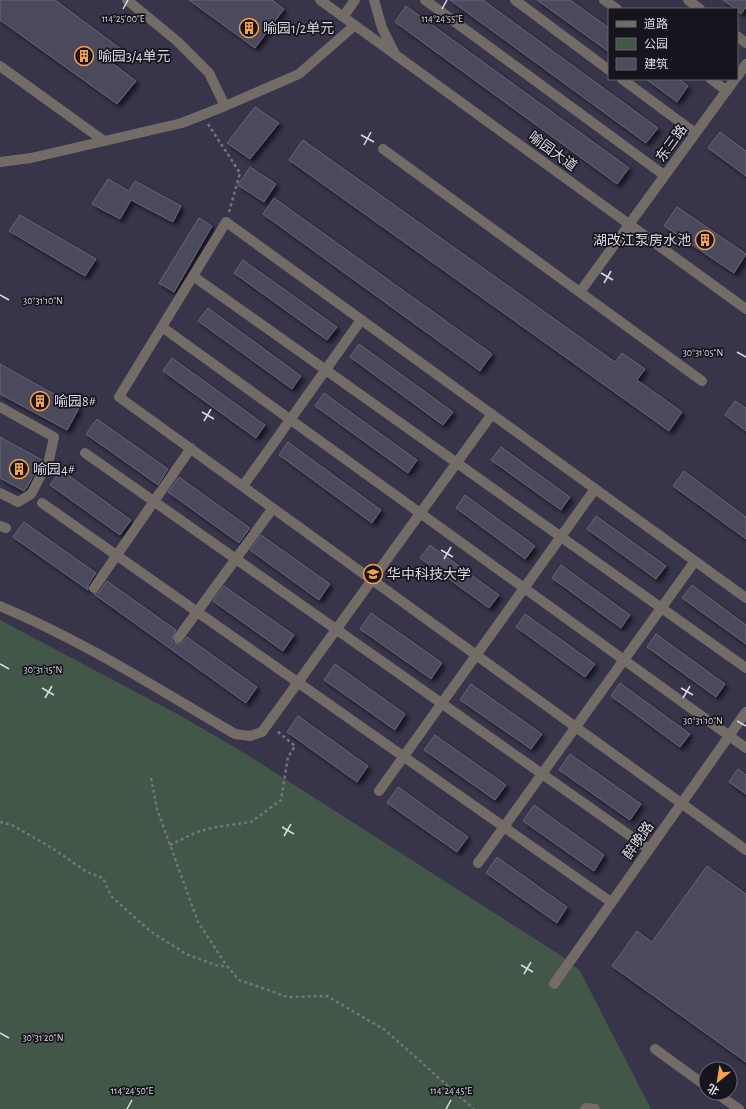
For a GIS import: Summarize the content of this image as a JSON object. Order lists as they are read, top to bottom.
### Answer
{
  "streets": {
    "street": ["东三路", "喻园大道", "醉晚路"]
  },
  "crossings": [
    ["东三路", "喻园大道"]
  ],
  "places": {
    "building": [
      "喻园1/2单元",
      "喻园3/4单元",
      "湖改江泵房水池",
      "喻园8#",
      "喻园4#"
    ],
    "school or university": ["华中科技大学"]
  },
  "legend": ["道路", "公园", "建筑"],
  "north": "bottom left",
  "coordinates": [
    "114°25'00\"E",
    "114°24'55\"E",
    "30°31'10\"N",
    "30°31'05\"N",
    "30°31'15\"N",
    "30°31'20\"N",
    "114°24'50\"E",
    "114°24'45\"E"
  ]
}
